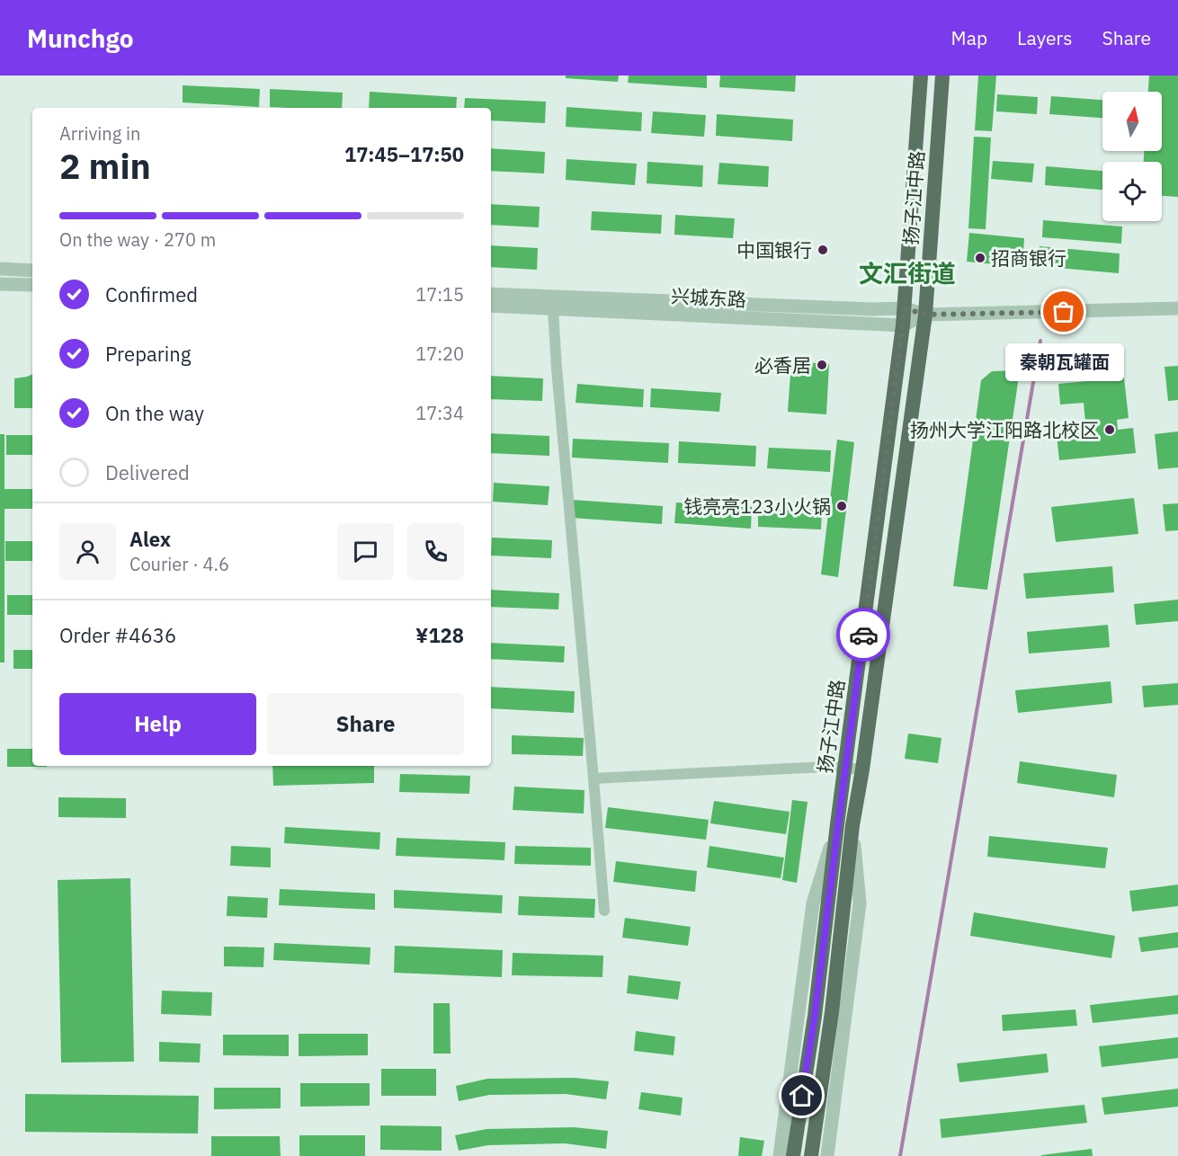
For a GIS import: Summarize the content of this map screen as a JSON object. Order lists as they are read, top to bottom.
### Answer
{
  "streets": {
    "main road": ["扬子江中路"],
    "street": ["兴城东路"]
  },
  "crossings": [
    ["扬子江中路", "兴城东路"]
  ],
  "districts": ["文汇街道"],
  "places": [
    "中国银行",
    "招商银行",
    "秦朝瓦罐面",
    "必香居",
    "扬州大学江阳路北校区",
    "钱亮亮123小火锅"
  ],
  "north": "top",
  "page": {
    "header": "Munchgo",
    "nav": ["Map", "Layers", "Share"],
    "heading": ["2 min", "Arriving in", "17:45–17:50"],
    "panel": [
      "Alex",
      "Courier · 4.6",
      "Order #4636",
      "¥128"
    ],
    "bar": "On the way · 270 m",
    "list": [
      ["Confirmed", "17:15"],
      ["Preparing", "17:20"],
      ["On the way", "17:34"],
      "Delivered"
    ],
    "bubble": "秦朝瓦罐面",
    "buttons": ["Help", "Share"]
  }
}
